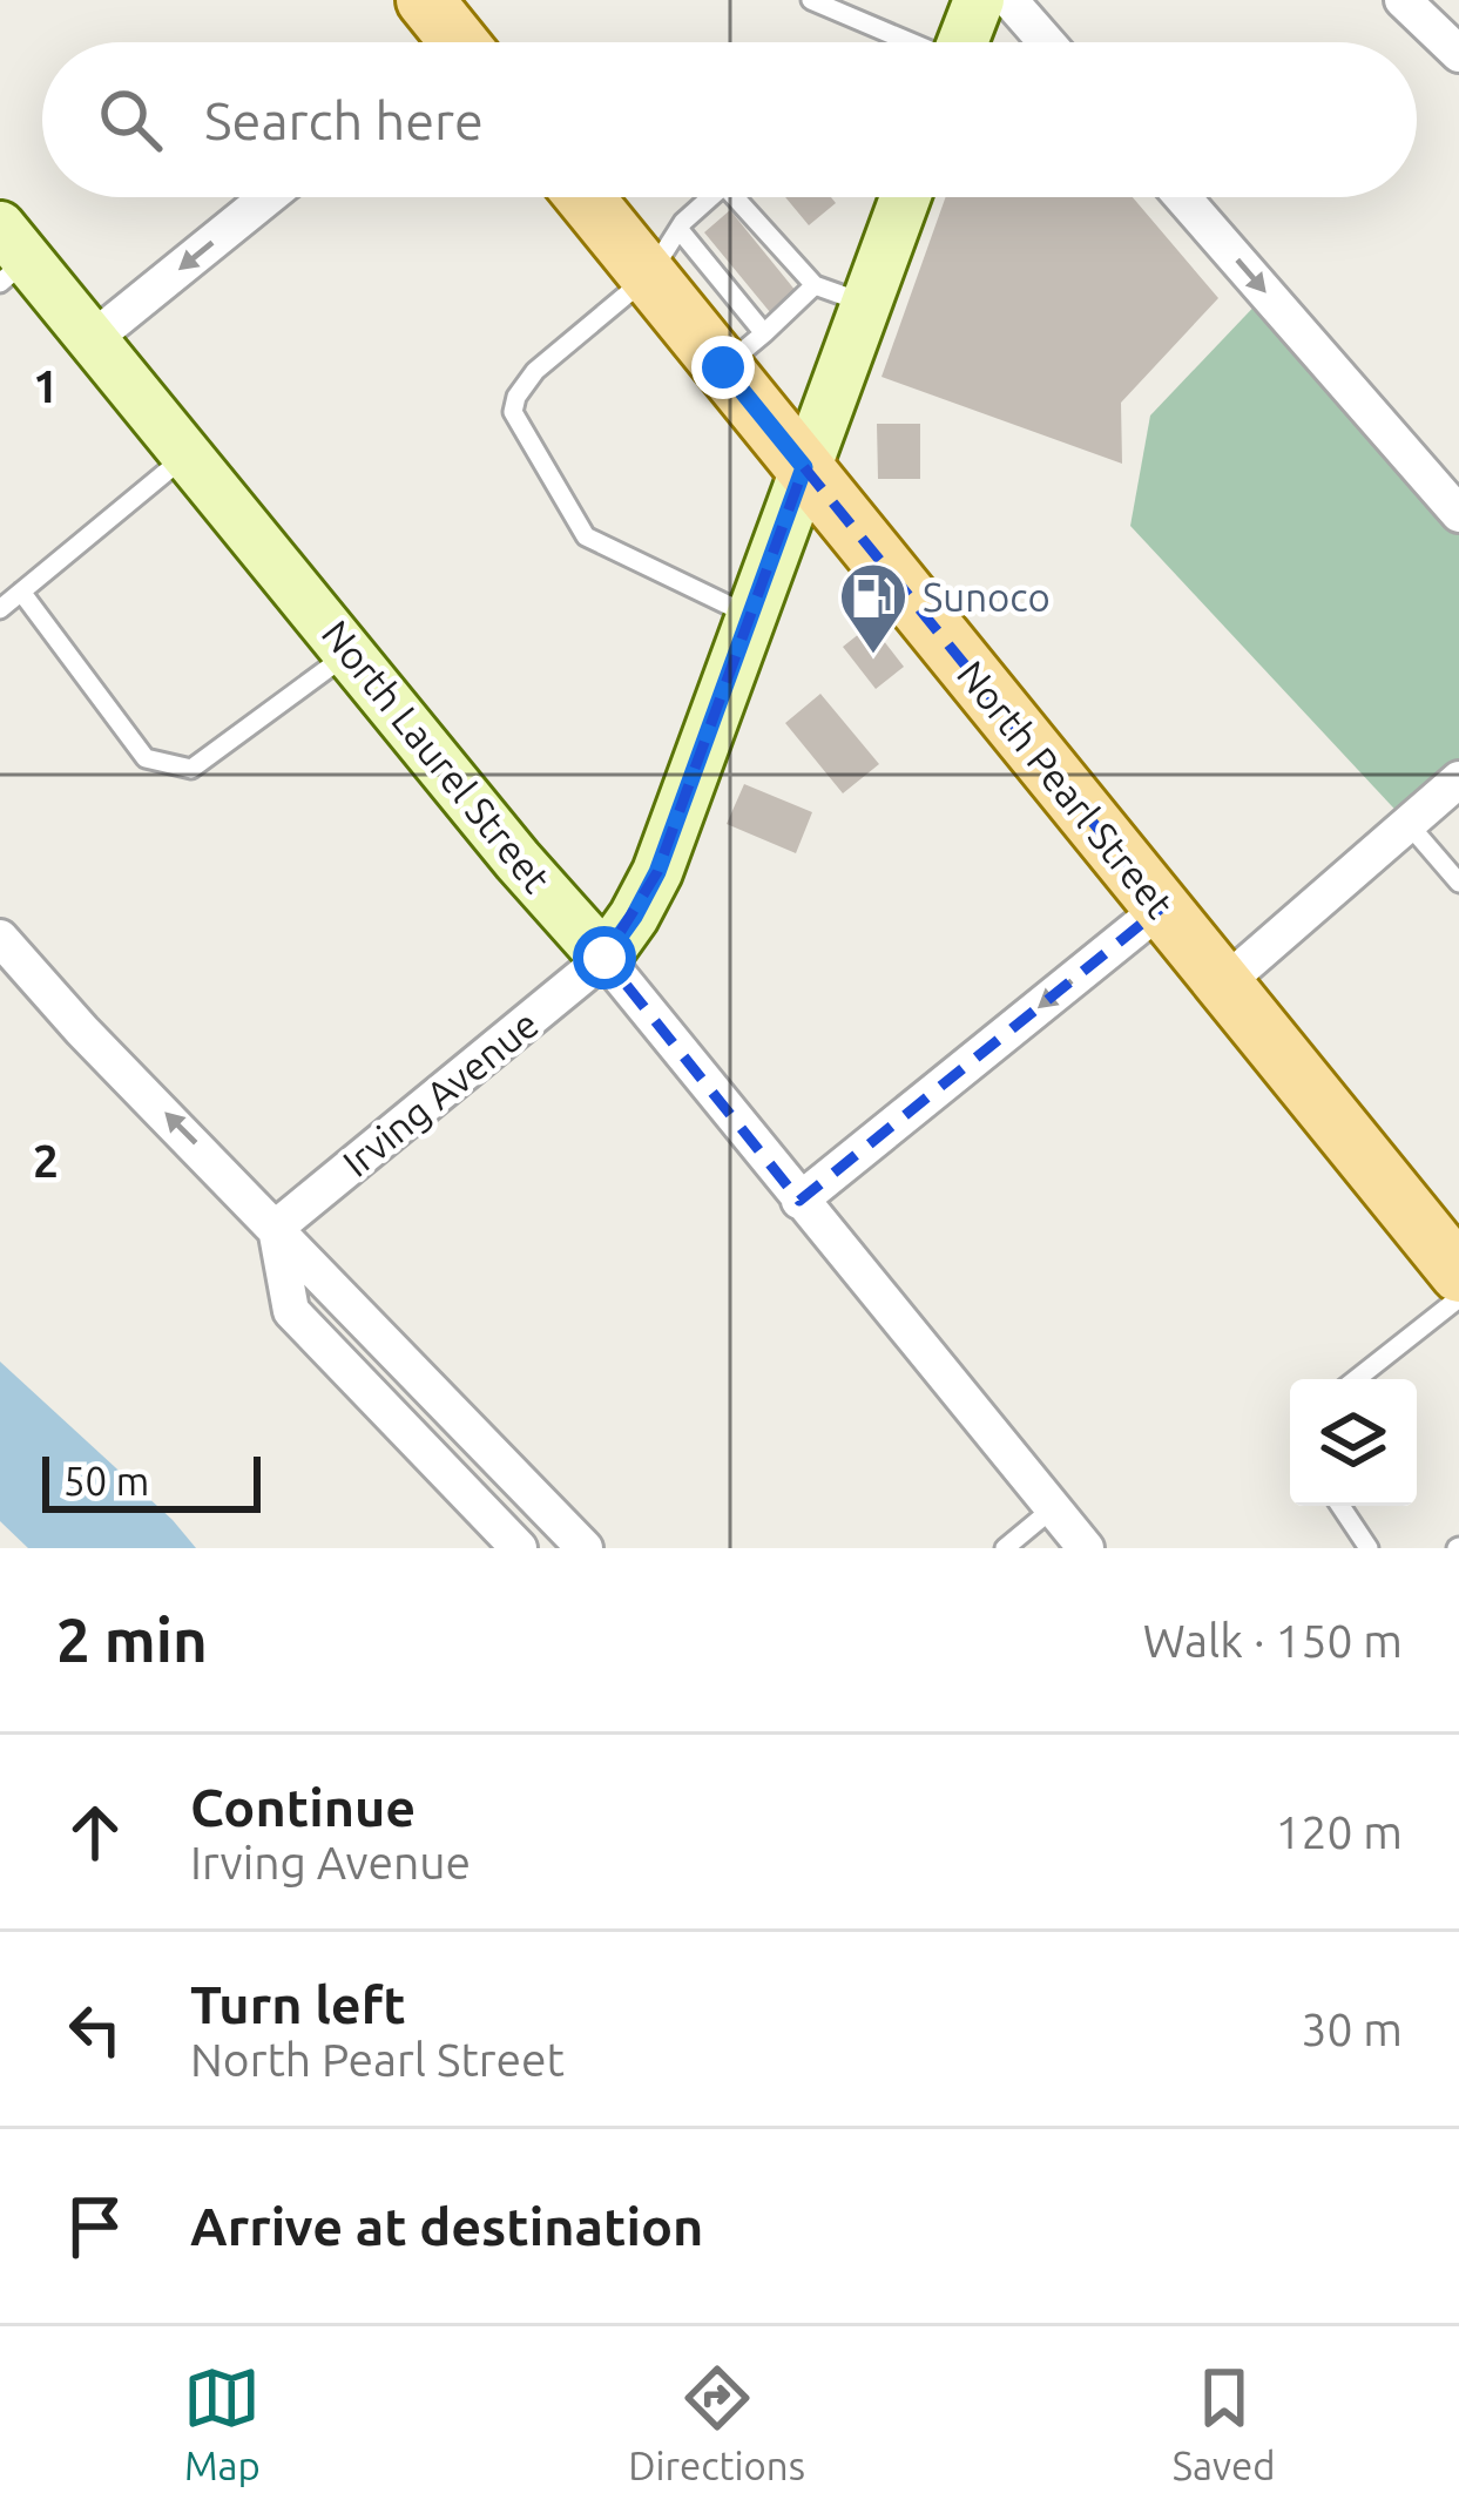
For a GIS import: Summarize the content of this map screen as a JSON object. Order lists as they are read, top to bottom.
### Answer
{
  "streets": {
    "main road": ["North Pearl Street"],
    "street": ["North Laurel Street", "Irving Avenue"]
  },
  "crossings": [
    ["North Laurel Street", "Irving Avenue"],
    ["North Pearl Street", "Irving Avenue"]
  ],
  "places": {
    "fuel station": ["Sunoco"]
  },
  "scale_bar": "50 m",
  "page": {
    "search": "Search here",
    "scale": "50 m",
    "heading": ["2 min", "Walk · 150 m"],
    "list": [
      ["Continue", "Irving Avenue", "120 m"],
      ["Turn left", "North Pearl Street", "30 m"],
      "Arrive at destination"
    ],
    "nav": ["Map", "Directions", "Saved"]
  },
  "grid": {
    "rows": ["1", "2"]
  }
}
